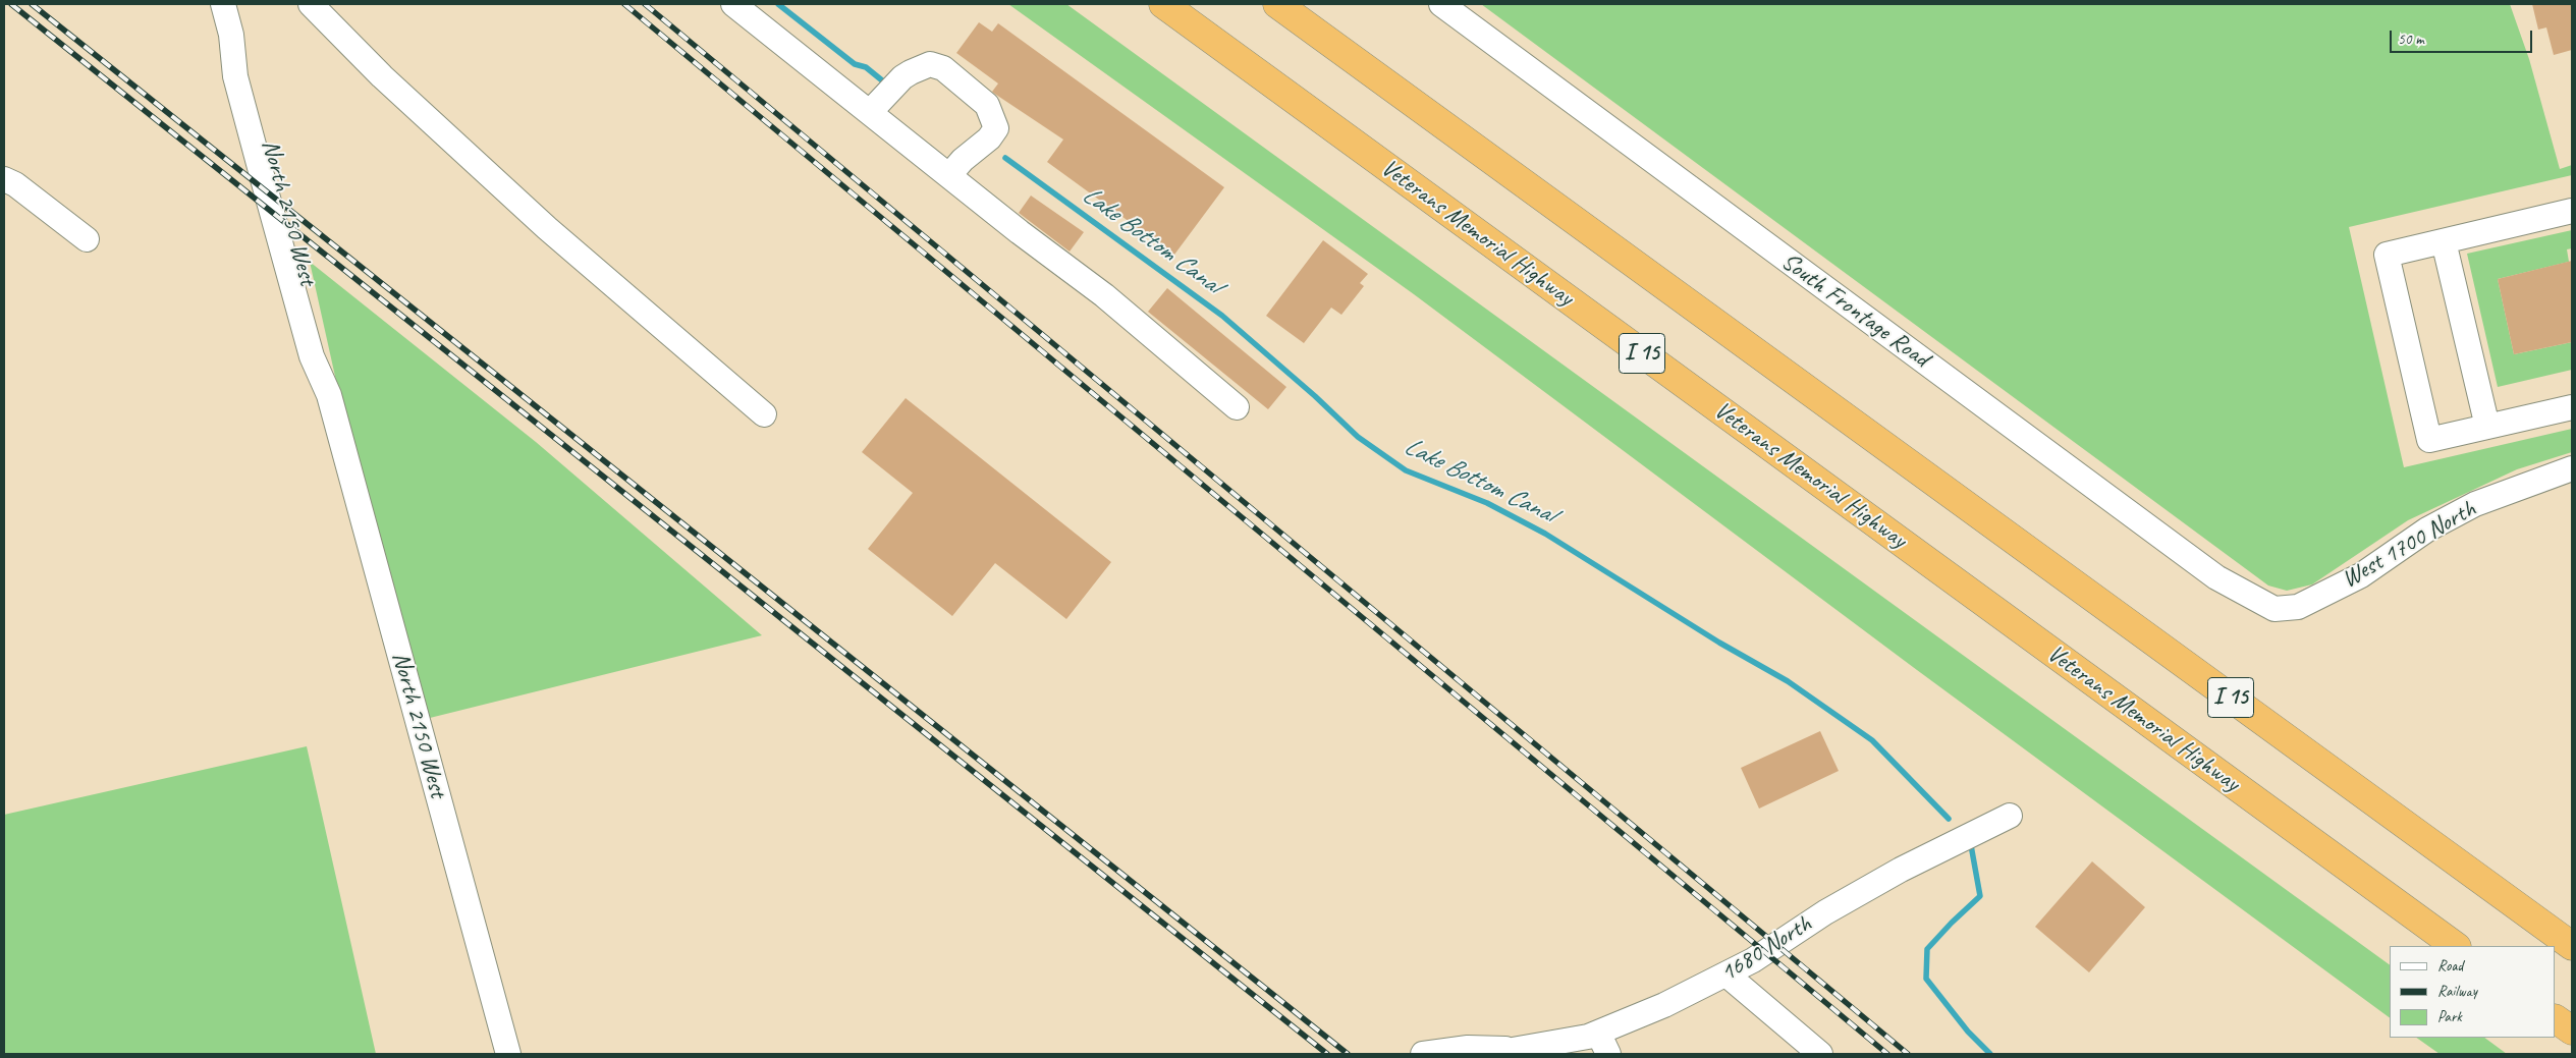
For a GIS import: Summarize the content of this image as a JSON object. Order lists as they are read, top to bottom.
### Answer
{
  "streets": {
    "highway": ["Veterans Memorial Highway", "I 15"],
    "street": [
      "North 2150 West",
      "South Frontage Road",
      "West 1700 North",
      "1680 North"
    ]
  },
  "crossings": [
    ["South Frontage Road", "West 1700 North"]
  ],
  "water": ["Lake Bottom Canal"],
  "legend": ["Road", "Railway", "Park"],
  "scale_bar": "50 m"
}
